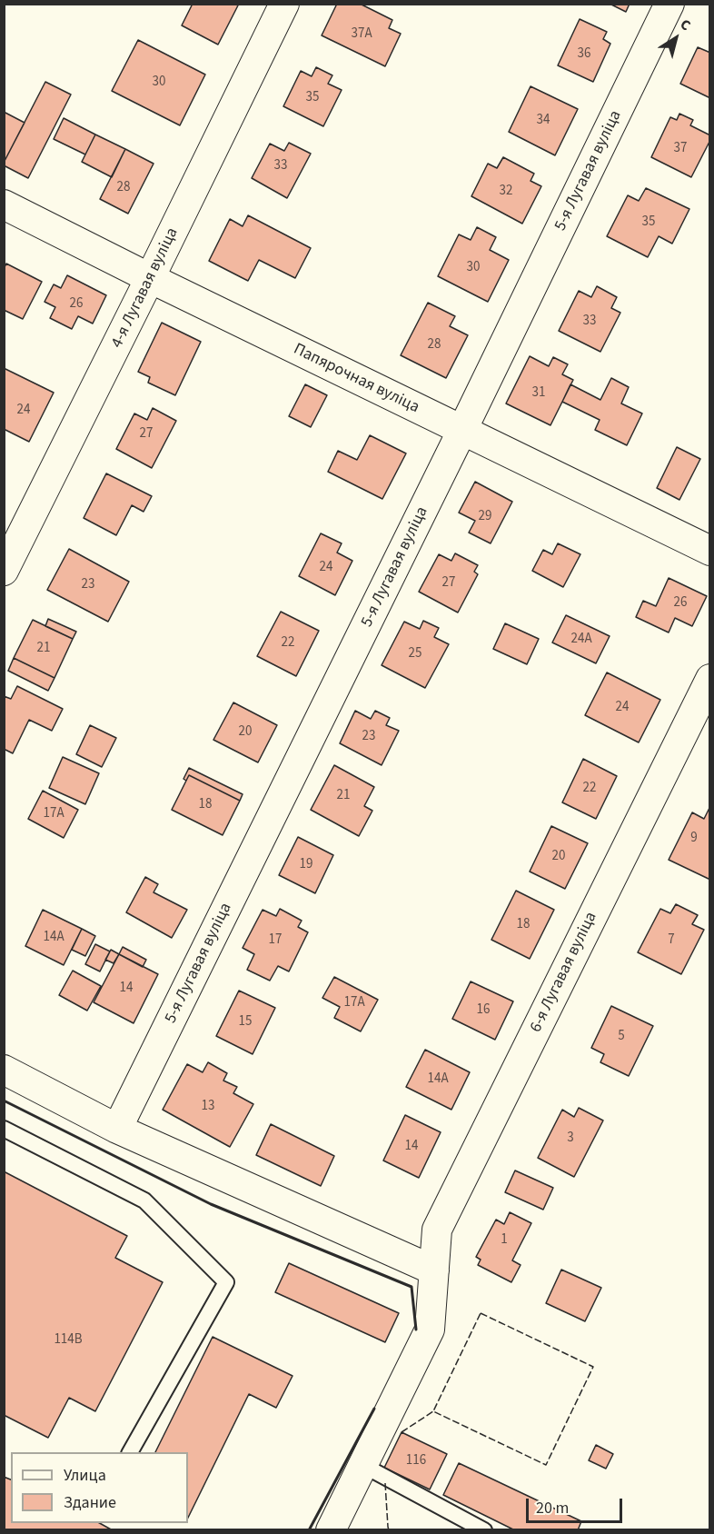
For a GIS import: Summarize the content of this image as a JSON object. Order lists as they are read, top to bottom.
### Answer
{
  "streets": {
    "street": [
      "5-я Лугавая вуліца",
      "4-я Лугавая вуліца",
      "Папярочная вуліца",
      "6-я Лугавая вуліца"
    ]
  },
  "crossings": [
    ["5-я Лугавая вуліца", "Папярочная вуліца"],
    ["4-я Лугавая вуліца", "Папярочная вуліца"]
  ],
  "house_numbers": [
    "37А",
    "36",
    "30",
    "35",
    "34",
    "37",
    "33",
    "28",
    "32",
    "35",
    "30",
    "26",
    "33",
    "28",
    "31",
    "24",
    "27",
    "29",
    "24",
    "27",
    "23",
    "26",
    "24А",
    "22",
    "21",
    "25",
    "24",
    "20",
    "23",
    "22",
    "21",
    "18",
    "17А",
    "9",
    "20",
    "19",
    "18",
    "14А",
    "17",
    "7",
    "14",
    "17А",
    "16",
    "15",
    "5",
    "14А",
    "13",
    "3",
    "14",
    "1",
    "114В",
    "116"
  ],
  "legend": ["Улица", "Здание"],
  "scale_bar": "20 m",
  "north": "top right"
}
